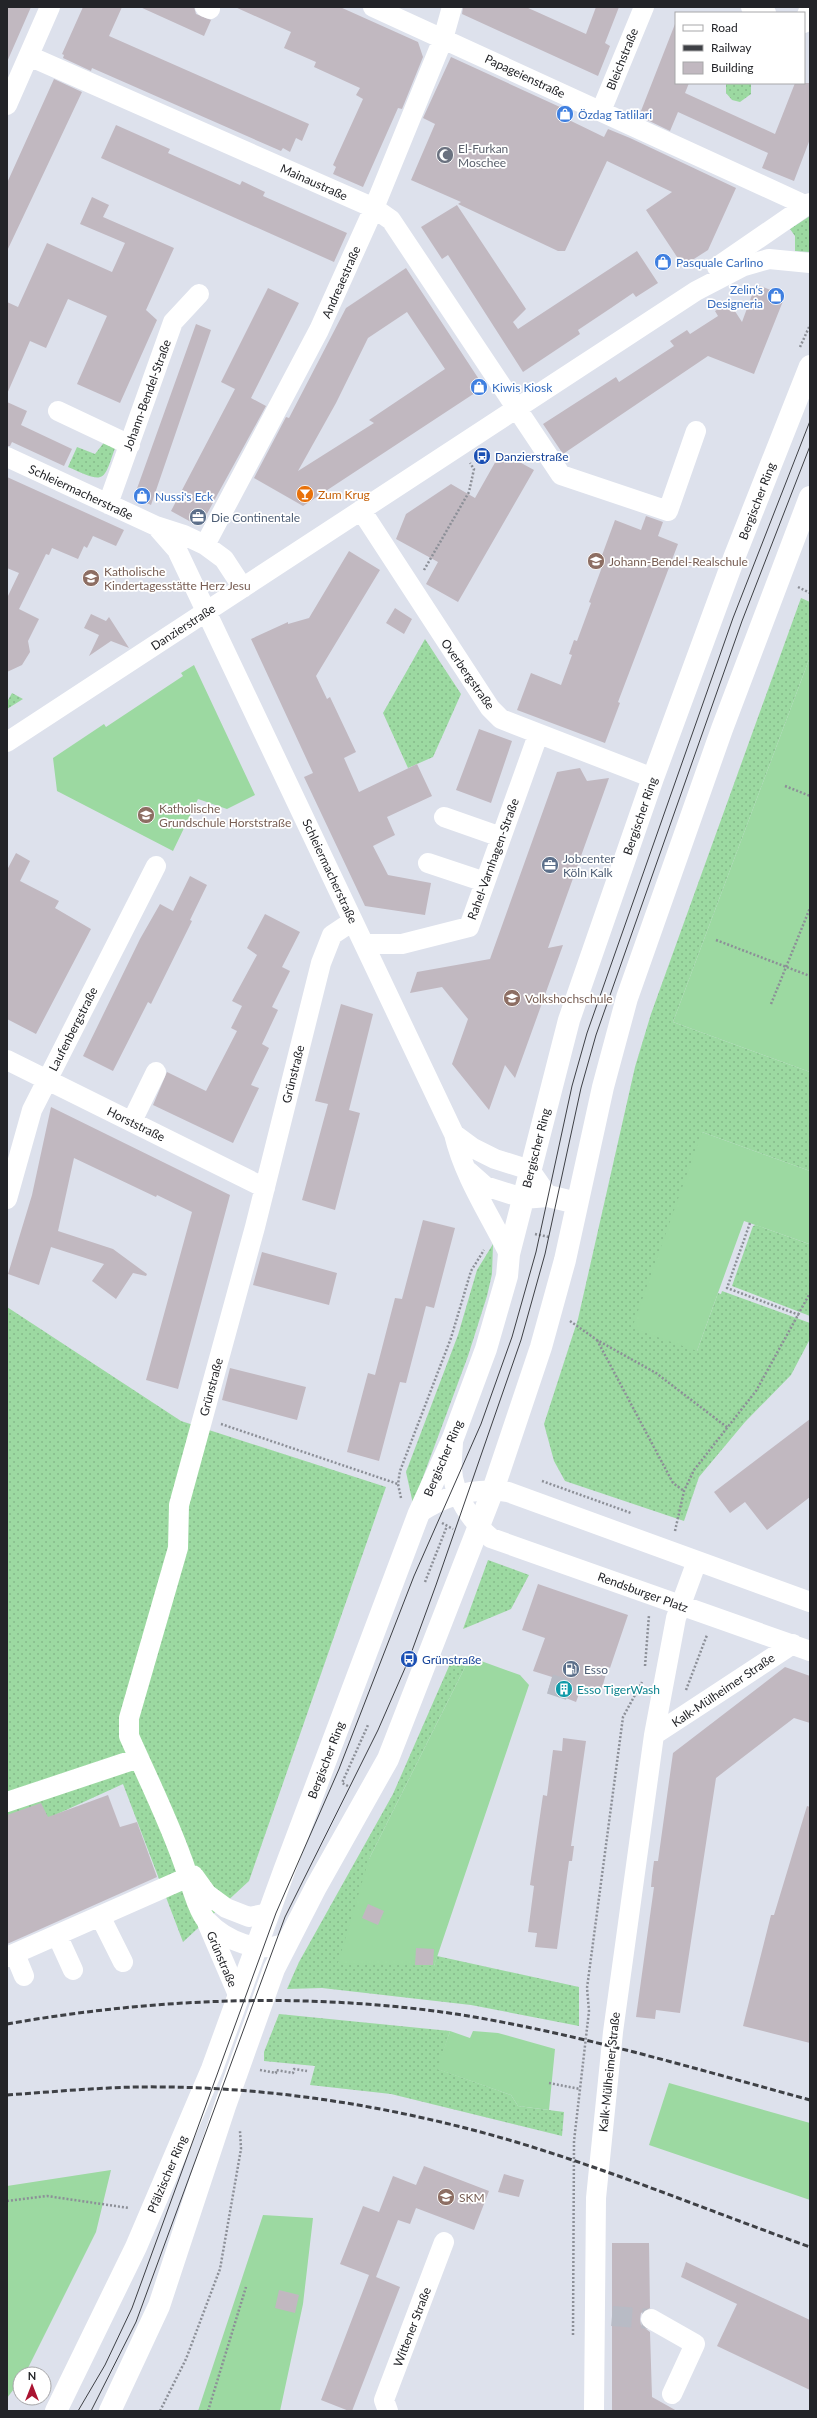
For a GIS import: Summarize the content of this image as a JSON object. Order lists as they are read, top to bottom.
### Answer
{
  "streets": {
    "main road": ["Bergischer Ring", "Pfälzischer Ring"],
    "street": [
      "Bleichstraße",
      "Papageienstraße",
      "Mainaustraße",
      "Andreaestraße",
      "Johann-Bendel-Straße",
      "Schleiermacherstraße",
      "Danzierstraße",
      "Overbergstraße",
      "Rahel-Varnhagen-Straße",
      "Laufenbergstraße",
      "Grünstraße",
      "Horststraße",
      "Rendsburger Platz",
      "Kalk-Mülheimer Straße",
      "Wittener Straße"
    ]
  },
  "crossings": [
    ["Bleichstraße", "Papageienstraße"],
    ["Papageienstraße", "Andreaestraße"],
    ["Papageienstraße", "Danzierstraße"],
    ["Mainaustraße", "Andreaestraße"],
    ["Mainaustraße", "Danzierstraße"],
    ["Andreaestraße", "Schleiermacherstraße"],
    ["Johann-Bendel-Straße", "Schleiermacherstraße"],
    ["Schleiermacherstraße", "Bergischer Ring"],
    ["Schleiermacherstraße", "Danzierstraße"],
    ["Schleiermacherstraße", "Rahel-Varnhagen-Straße"],
    ["Schleiermacherstraße", "Grünstraße"],
    ["Bergischer Ring", "Overbergstraße"],
    ["Bergischer Ring", "Grünstraße"],
    ["Bergischer Ring", "Pfälzischer Ring"],
    ["Danzierstraße", "Overbergstraße"],
    ["Overbergstraße", "Rahel-Varnhagen-Straße"],
    ["Laufenbergstraße", "Horststraße"],
    ["Grünstraße", "Horststraße"],
    ["Grünstraße", "Pfälzischer Ring"],
    ["Rendsburger Platz", "Kalk-Mülheimer Straße"]
  ],
  "places": {
    "shop": [
      "Özdag Tatlilari",
      "Pasquale Carlino",
      "Zelin‘s Designeria",
      "Kiwis Kiosk",
      "Nussi's Eck"
    ],
    "mosque": ["El-Furkan Moschee"],
    "bus stop": ["Danzierstraße", "Grünstraße"],
    "bar": ["Zum Krug"],
    "office": ["Die Continentale", "Jobcenter Köln Kalk"],
    "school or university": [
      "Johann-Bendel-Realschule",
      "Katholische Kindertagesstätte Herz Jesu",
      "Katholische Grundschule Horststraße",
      "Volkshochschule",
      "SKM"
    ],
    "fuel station": ["Esso"],
    "building": ["Esso TigerWash"]
  },
  "legend": ["Road", "Railway", "Building"],
  "north": "top"
}
